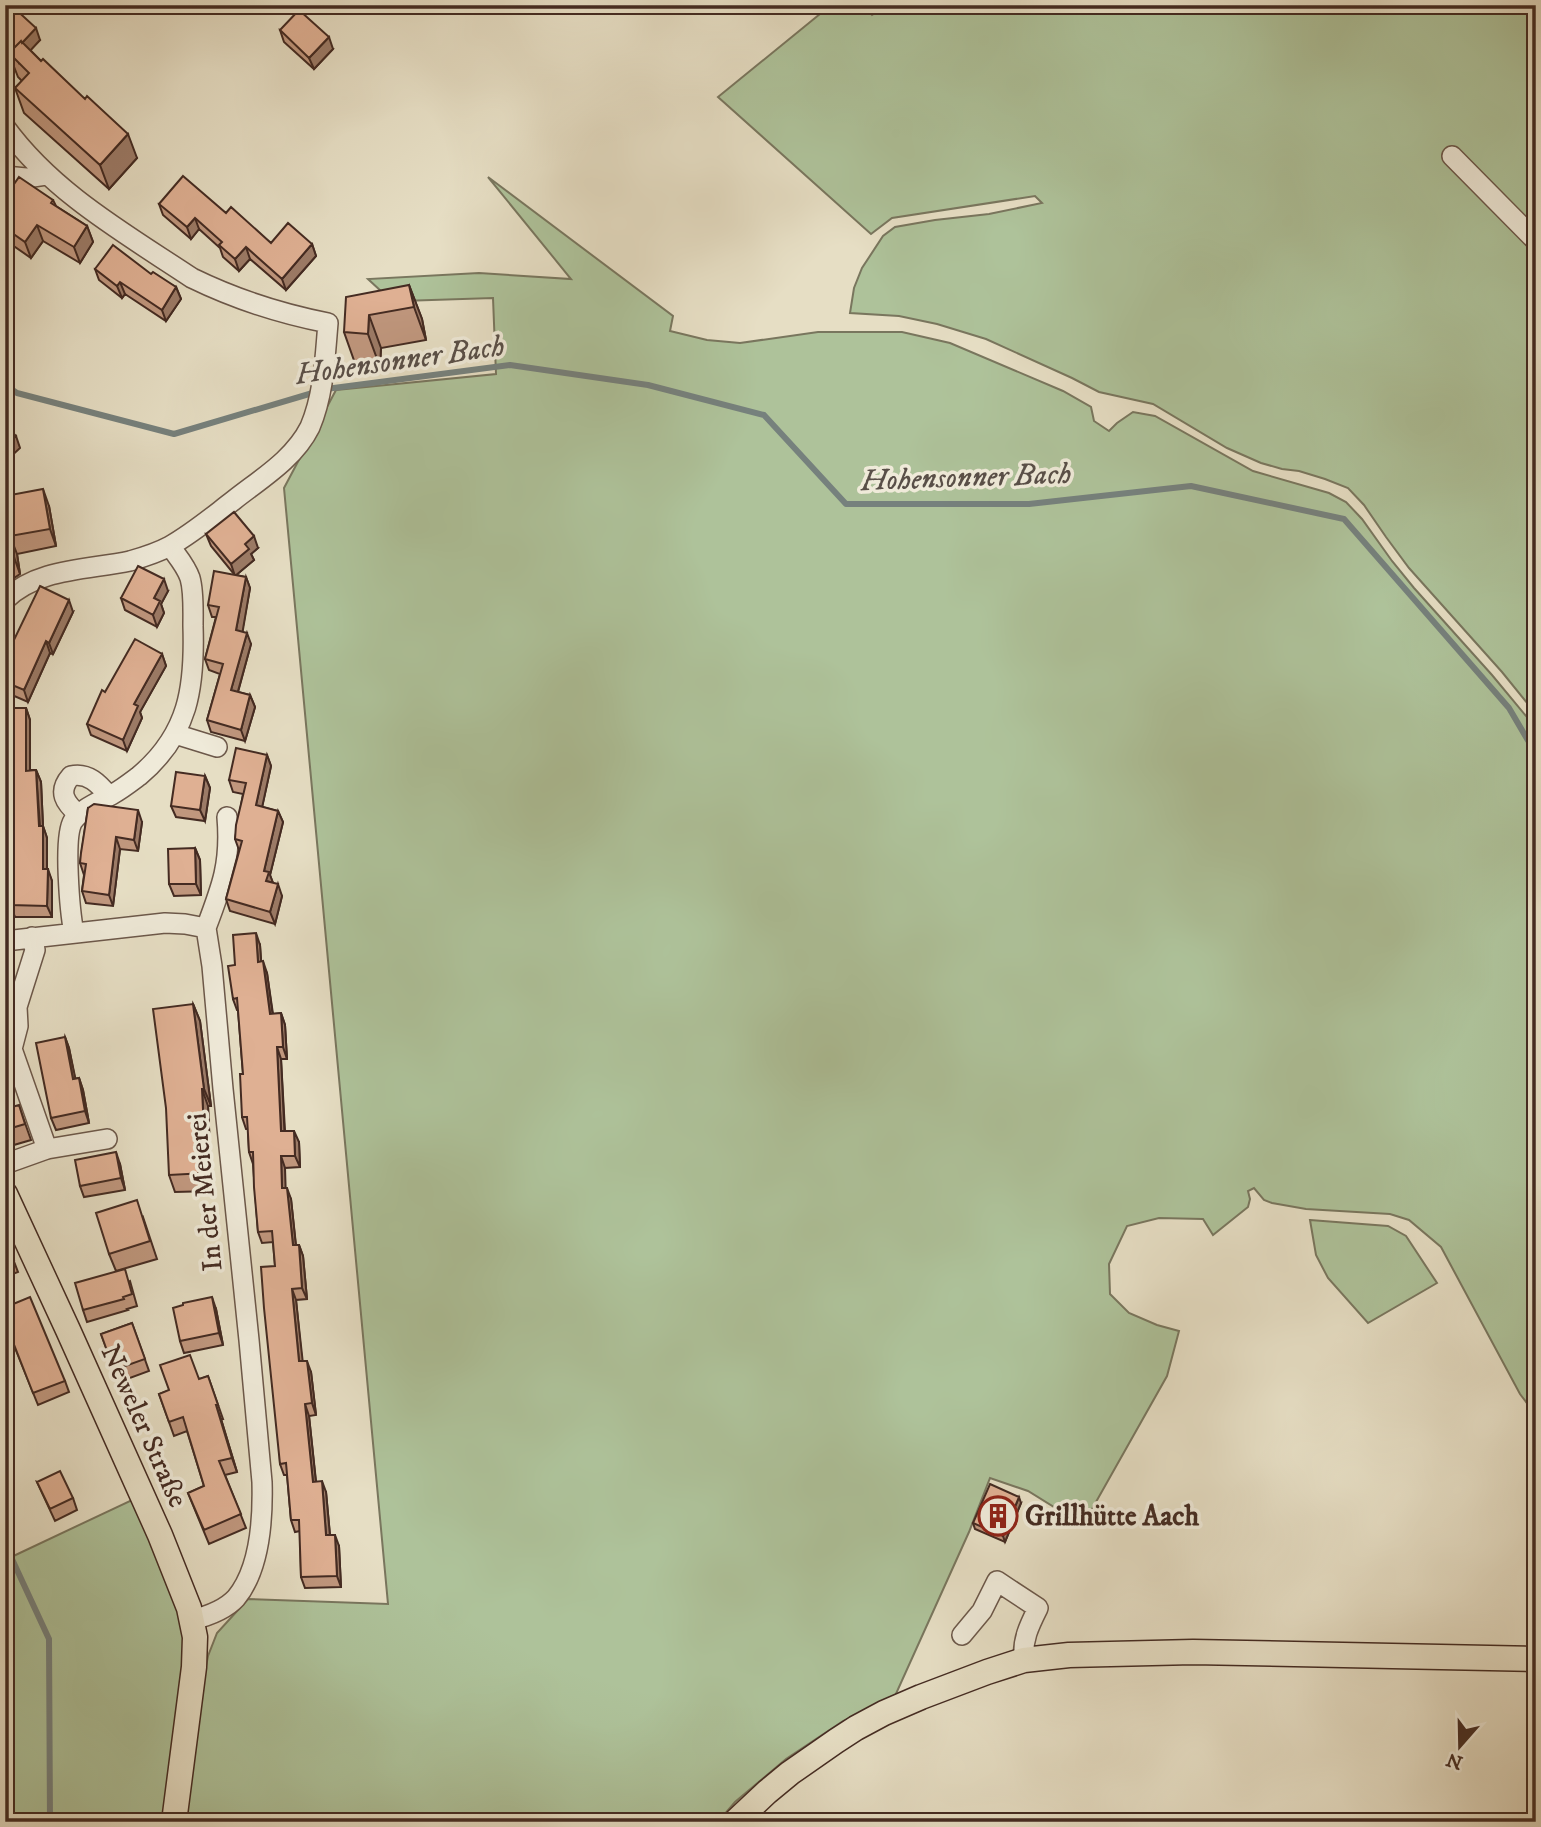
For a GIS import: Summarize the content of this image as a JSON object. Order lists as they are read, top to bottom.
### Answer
{
  "streets": {
    "main road": ["Neweler Straße"],
    "street": ["In der Meierei"]
  },
  "crossings": [
    ["In der Meierei", "Neweler Straße"]
  ],
  "water": ["Hohensonner Bach"],
  "places": {
    "building": ["Grillhütte Aach"]
  },
  "north": "bottom"
}
